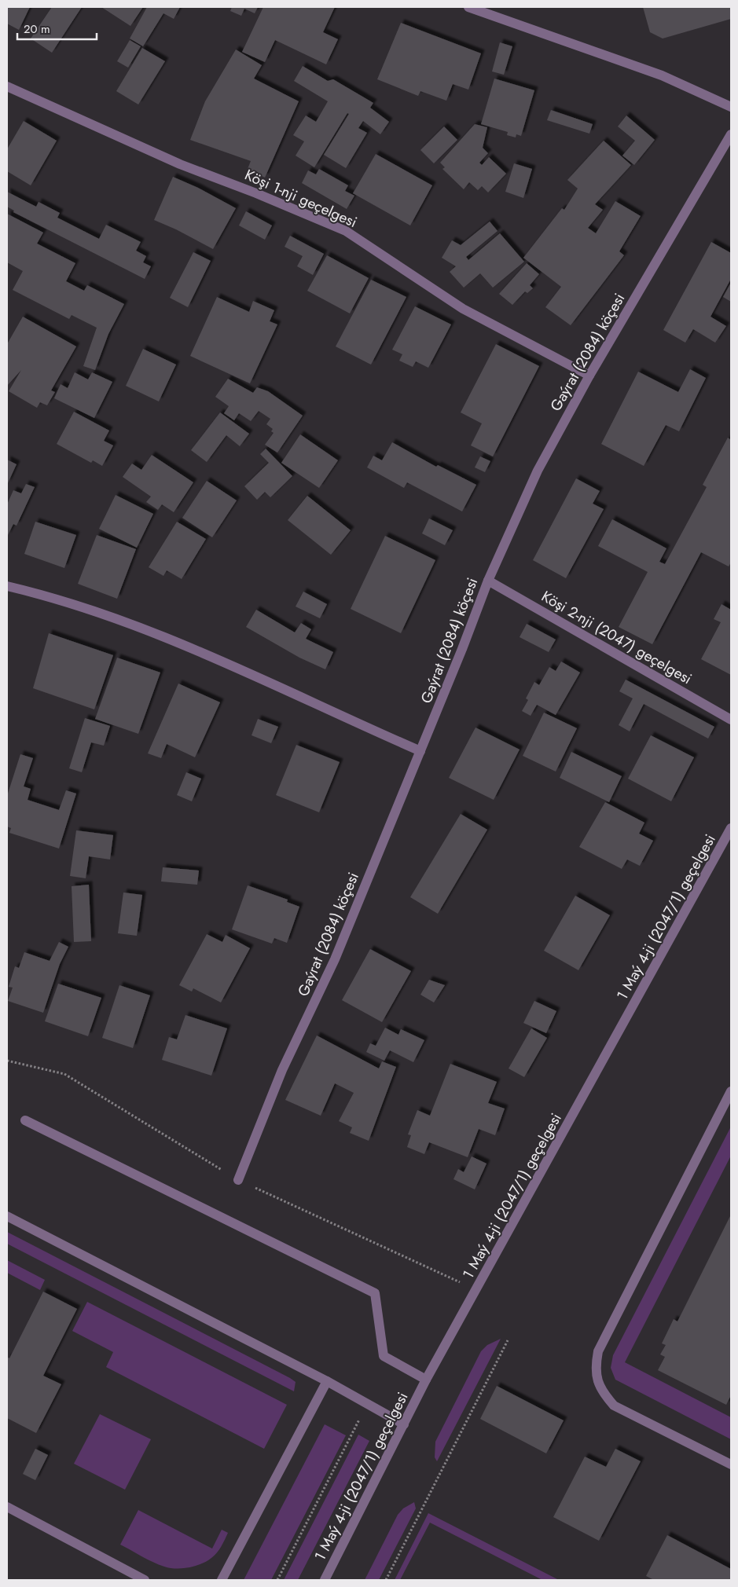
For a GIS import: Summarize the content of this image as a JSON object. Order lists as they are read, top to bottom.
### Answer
{
  "streets": {
    "street": [
      "Köşi 1-nji geçelgesi",
      "Gaýrat (2084) köçesi",
      "Köşi 2-nji (2047) geçelgesi",
      "1 Maý 4-ji (2047/1) geçelgesi"
    ]
  },
  "crossings": [
    ["Köşi 1-nji geçelgesi", "Gaýrat (2084) köçesi"],
    ["Gaýrat (2084) köçesi", "Köşi 2-nji (2047) geçelgesi"]
  ],
  "scale_bar": "20 m"
}
